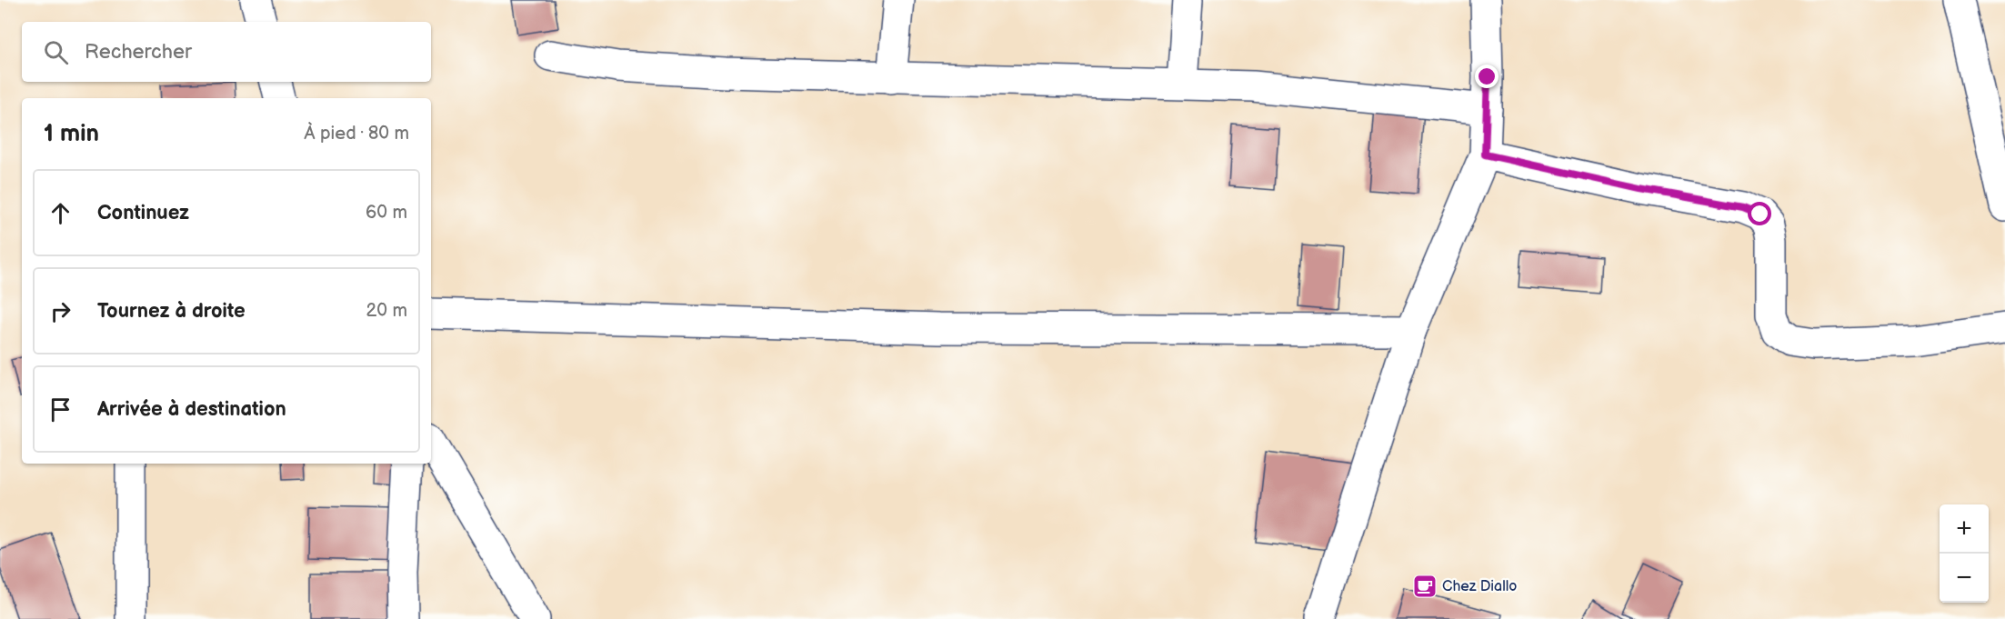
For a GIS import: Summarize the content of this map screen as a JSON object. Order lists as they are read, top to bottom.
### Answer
{
  "places": {
    "cafe": ["Chez Diallo"]
  },
  "page": {
    "search": "Rechercher",
    "heading": ["1 min", "À pied · 80 m"],
    "list": [
      ["Continuez", "60 m"],
      ["Tournez à droite", "20 m"],
      "Arrivée à destination"
    ],
    "map_buttons": ["+", "−"]
  }
}
